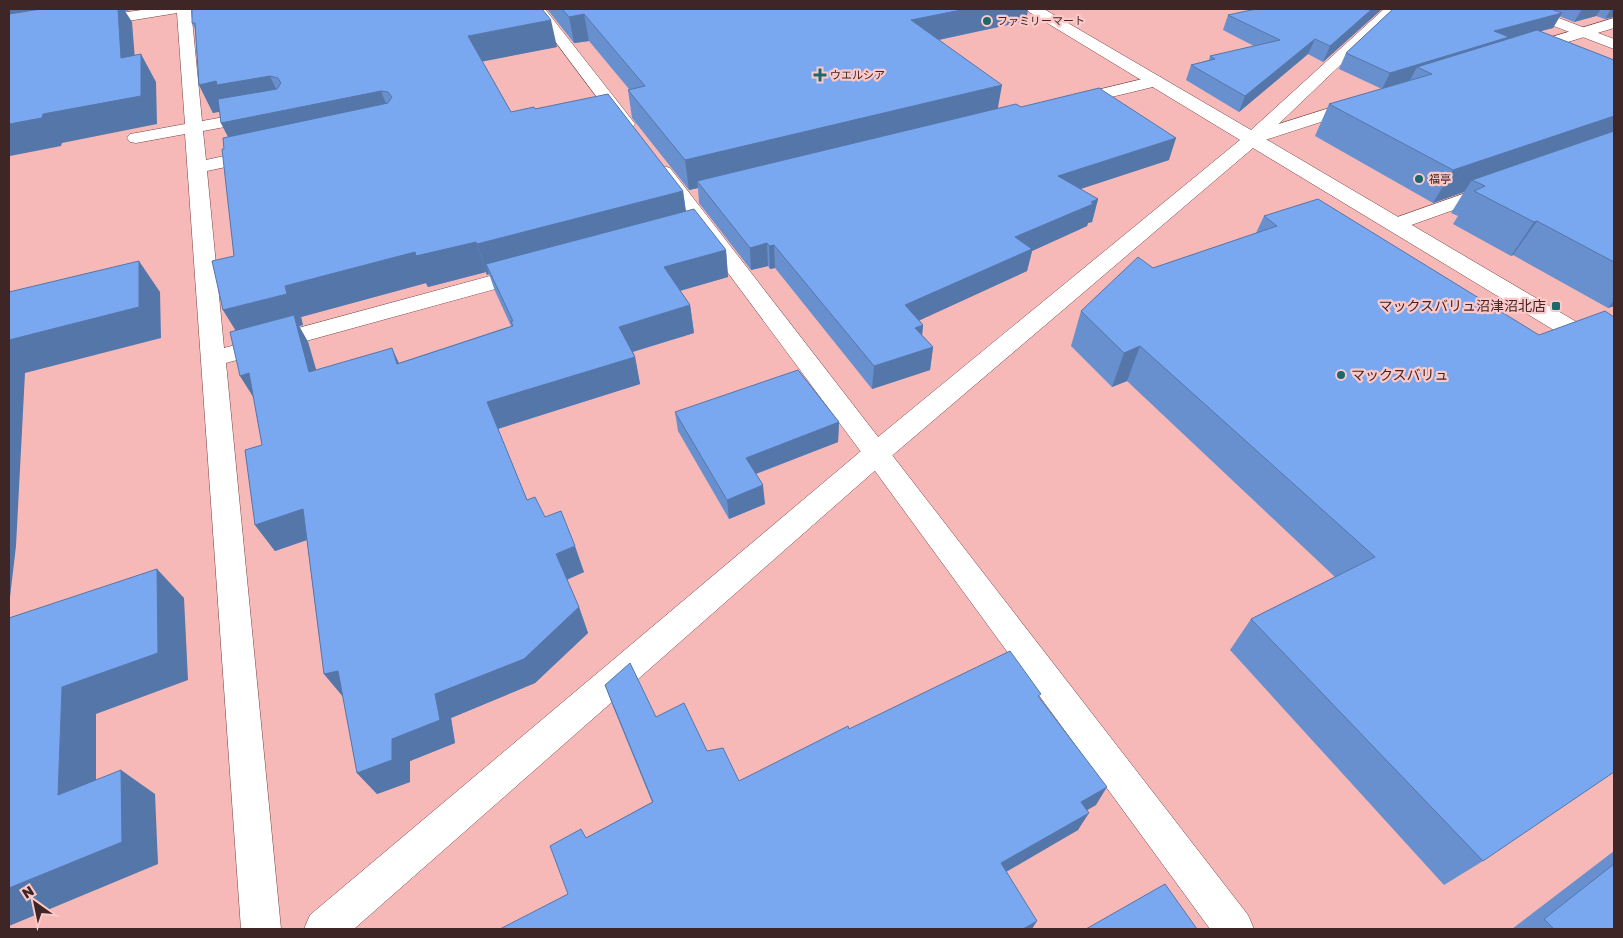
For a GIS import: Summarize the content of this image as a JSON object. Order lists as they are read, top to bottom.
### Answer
{
  "places": {
    "other": ["ファミリーマート", "福亭", "マックスバリュ"],
    "health": ["ウエルシア"],
    "transit": ["マックスバリュ沼津沼北店"]
  },
  "north": "top left"
}
